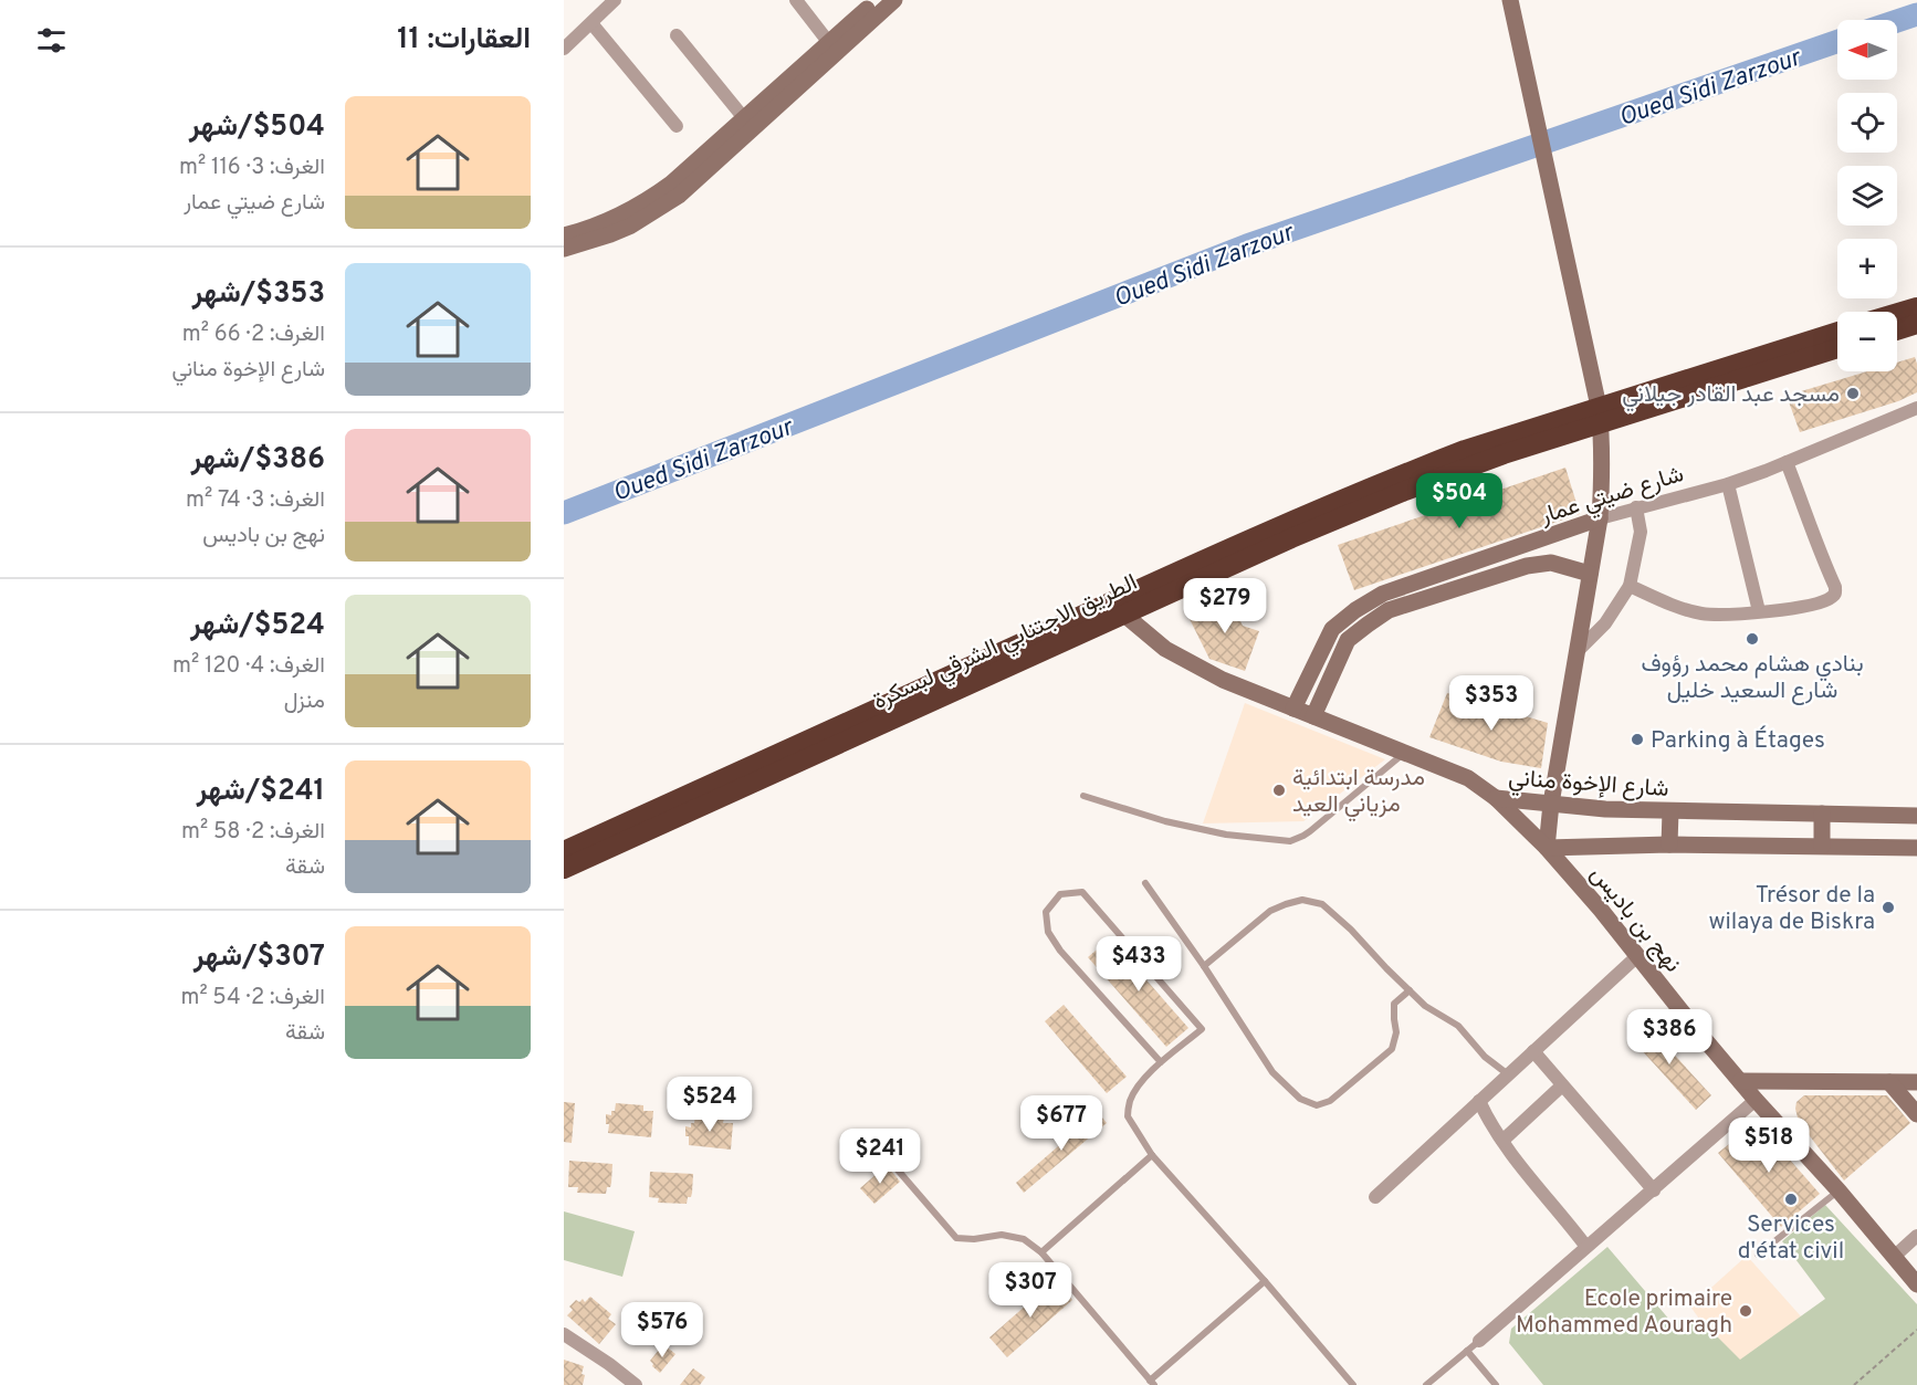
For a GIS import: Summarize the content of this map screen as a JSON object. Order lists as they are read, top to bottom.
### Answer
{
  "streets": {
    "highway": ["الطريق الاجتنابي الشرقي لبسكرة"],
    "main road": ["شارع ضيتي عمار", "شارع الإخوة مناني", "نهج بن باديس"]
  },
  "crossings": [
    ["شارع الإخوة مناني", "نهج بن باديس"]
  ],
  "water": ["Oued Sidi Zarzour"],
  "places": [
    "مسجد عبد القادر جيلاني",
    "بنادي هشام محمد رؤوف شارع السعيد خليل",
    "Parking à Étages",
    "مدرسة ابتدائية مزياني العيد",
    "Trésor de la wilaya de Biskra",
    "Services d'état civil",
    "Ecole primaire Mohammed Aouragh"
  ],
  "north": "left",
  "page": {
    "heading": "العقارات: 11",
    "map_buttons": ["+", "−"],
    "list": [
      {
        "name": "$504/شهر",
        "note": "الغرف: 3 · 116 m² · شارع ضيتي عمار"
      },
      {
        "name": "$353/شهر",
        "note": "الغرف: 2 · 66 m² · شارع الإخوة مناني"
      },
      {
        "name": "$386/شهر",
        "note": "الغرف: 3 · 74 m² · نهج بن باديس"
      },
      {
        "name": "$524/شهر",
        "note": "الغرف: 4 · 120 m² · منزل"
      },
      {
        "name": "$241/شهر",
        "note": "الغرف: 2 · 58 m² · شقة"
      },
      {
        "name": "$307/شهر",
        "note": "الغرف: 2 · 54 m² · شقة"
      }
    ],
    "price": [
      "$504",
      "$279",
      "$353",
      "$433",
      "$386",
      "$524",
      "$677",
      "$518",
      "$241",
      "$307",
      "$576"
    ]
  }
}
